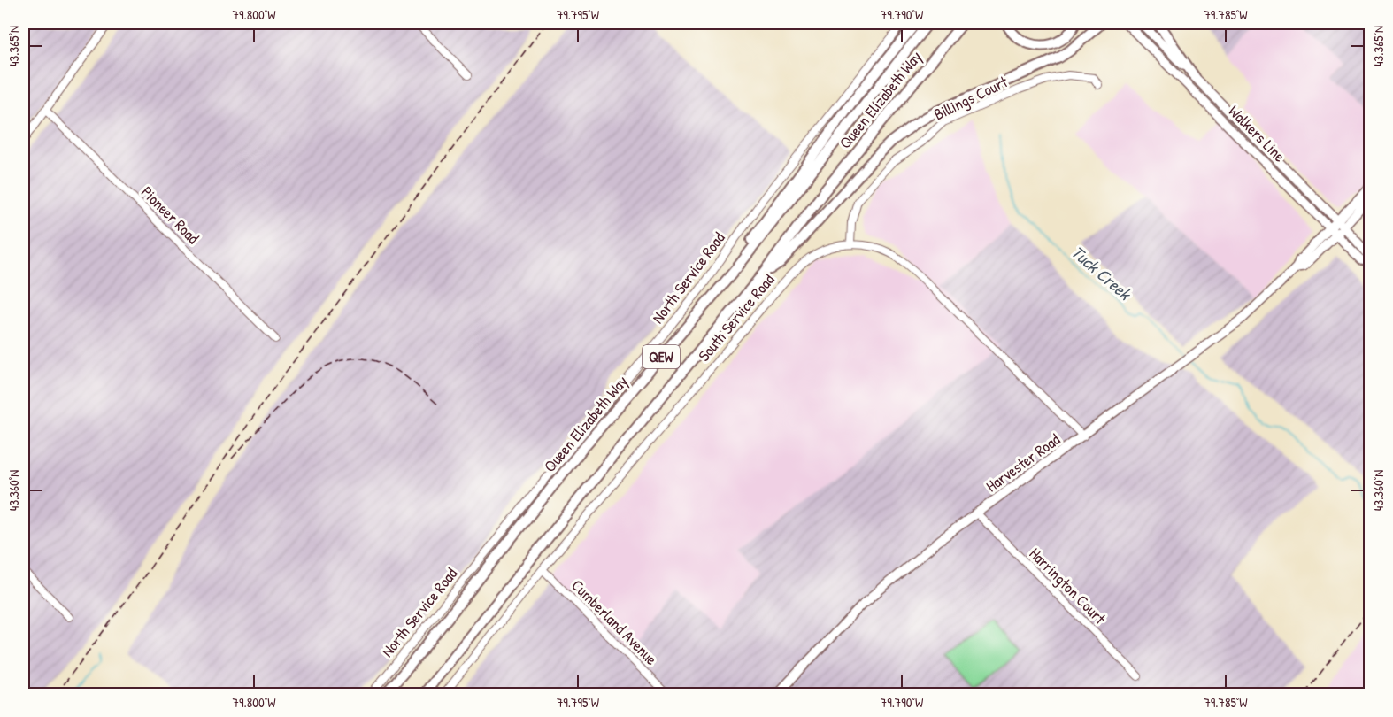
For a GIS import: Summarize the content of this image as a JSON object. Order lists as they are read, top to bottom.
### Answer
{
  "streets": {
    "highway": ["Queen Elizabeth Way", "QEW"],
    "main road": ["Walkers Line", "Harvester Road"],
    "street": [
      "Billings Court",
      "Pioneer Road",
      "North Service Road",
      "South Service Road",
      "Harrington Court",
      "Cumberland Avenue"
    ]
  },
  "crossings": [
    ["Billings Court", "South Service Road"],
    ["Walkers Line", "Harvester Road"],
    ["South Service Road", "Harvester Road"],
    ["South Service Road", "Cumberland Avenue"],
    ["Harvester Road", "Harrington Court"]
  ],
  "water": ["Tuck Creek"],
  "coordinates": [
    "79.800°W",
    "79.795°W",
    "79.790°W",
    "79.785°W",
    "43.365°N",
    "43.360°N"
  ]
}
